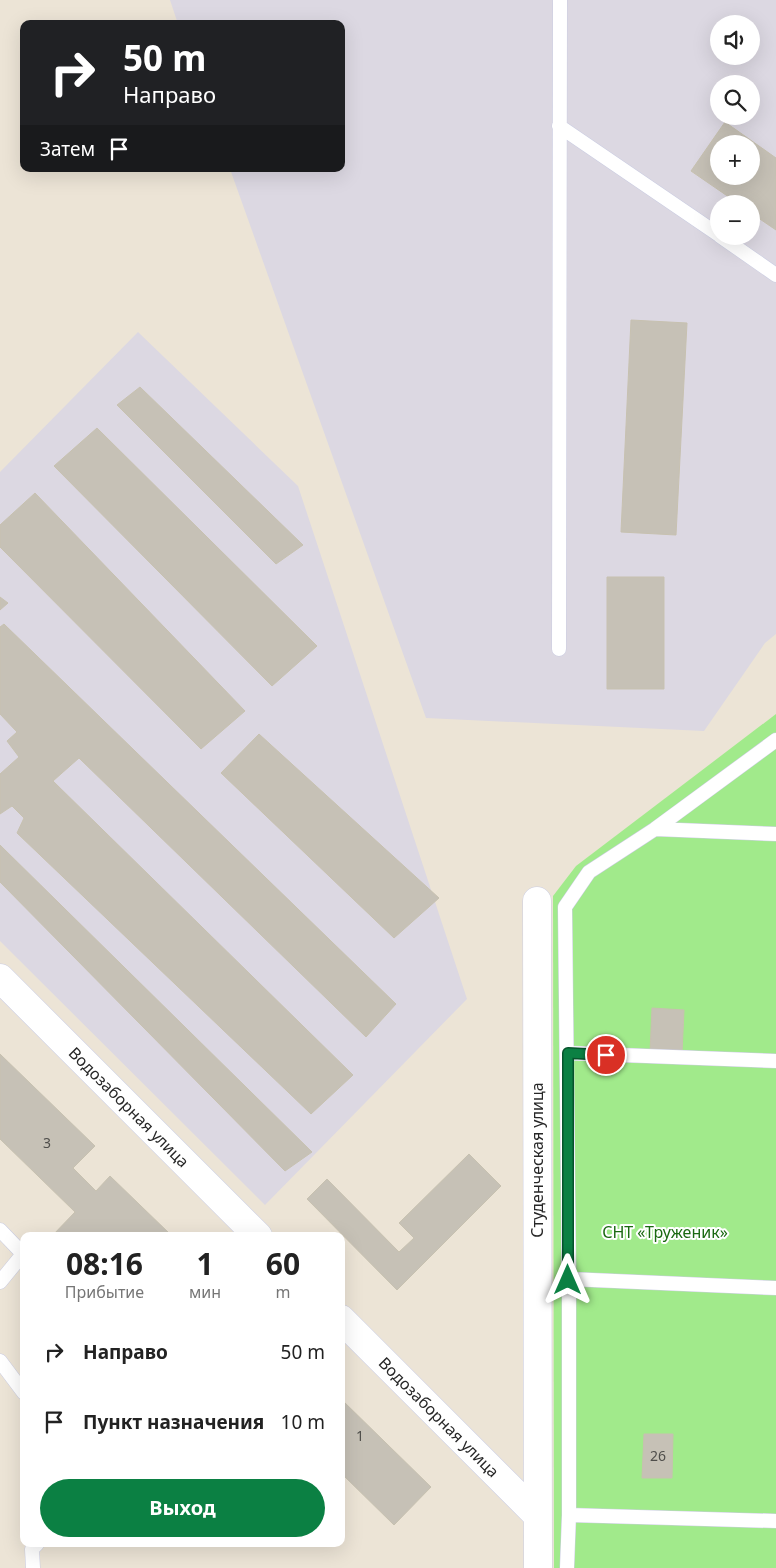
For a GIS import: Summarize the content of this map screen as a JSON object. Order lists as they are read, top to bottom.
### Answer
{
  "streets": {
    "street": ["Водозаборная улица", "Студенческая улица"]
  },
  "crossings": [
    ["Водозаборная улица", "Студенческая улица"]
  ],
  "parks": ["СНТ «Труженик»"],
  "house_numbers": ["3", "1", "26"],
  "page": {
    "map_buttons": ["+", "−"],
    "turn": ["50 m", "Направо"],
    "then": "Затем",
    "eta": [
      "08:16",
      "Прибытие",
      "1",
      "мин",
      "60",
      "m"
    ],
    "list": [
      {
        "name": "Направо",
        "value": "50 m"
      },
      {
        "name": "Пункт назначения",
        "value": "10 m"
      }
    ],
    "buttons": "Выход"
  }
}
